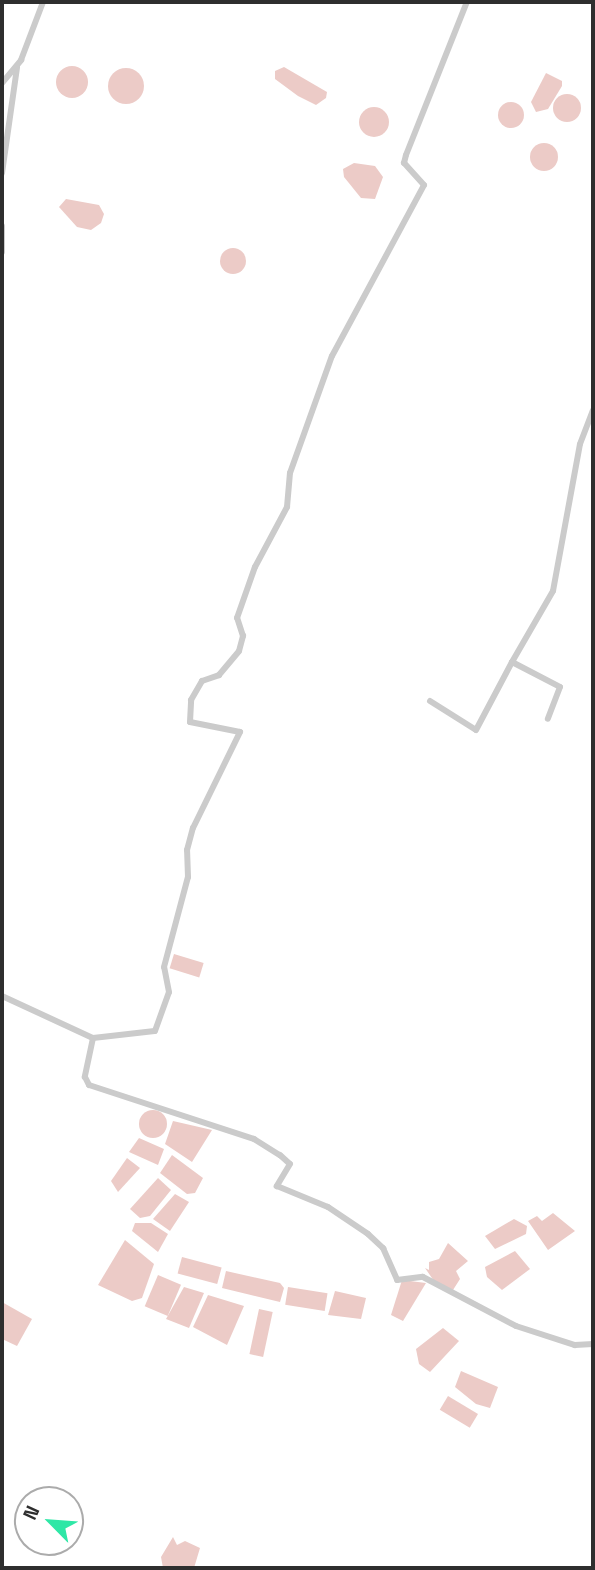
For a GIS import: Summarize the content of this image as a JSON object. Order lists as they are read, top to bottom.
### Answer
{
  "north": "top left"
}
